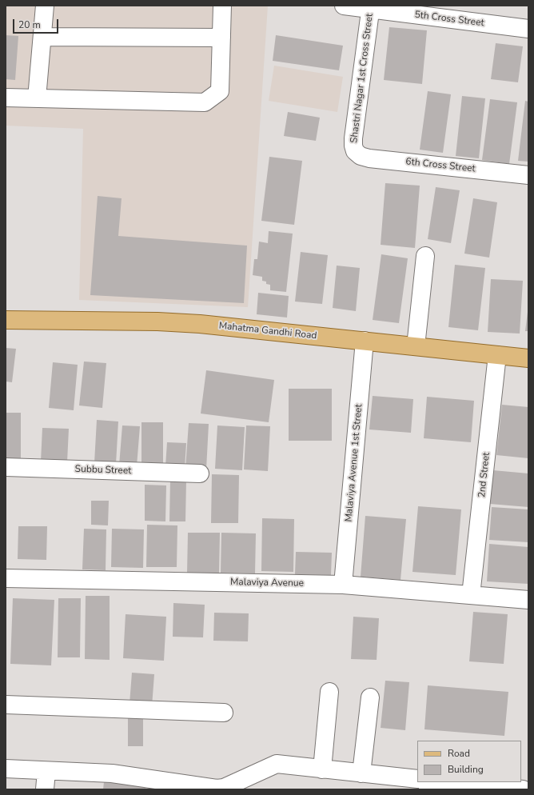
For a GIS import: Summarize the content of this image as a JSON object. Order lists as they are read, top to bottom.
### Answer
{
  "streets": {
    "main road": ["Mahatma Gandhi Road"],
    "street": [
      "5th Cross Street",
      "Shastri Nagar 1st Cross Street",
      "6th Cross Street",
      "Malaviya Avenue 1st Street",
      "Subbu Street",
      "2nd Street",
      "Malaviya Avenue"
    ]
  },
  "crossings": [
    ["5th Cross Street", "Shastri Nagar 1st Cross Street"],
    ["Shastri Nagar 1st Cross Street", "6th Cross Street"],
    ["Mahatma Gandhi Road", "Malaviya Avenue 1st Street"],
    ["Mahatma Gandhi Road", "2nd Street"],
    ["Malaviya Avenue 1st Street", "Malaviya Avenue"],
    ["2nd Street", "Malaviya Avenue"]
  ],
  "legend": ["Road", "Building"],
  "scale_bar": "20 m"
}
